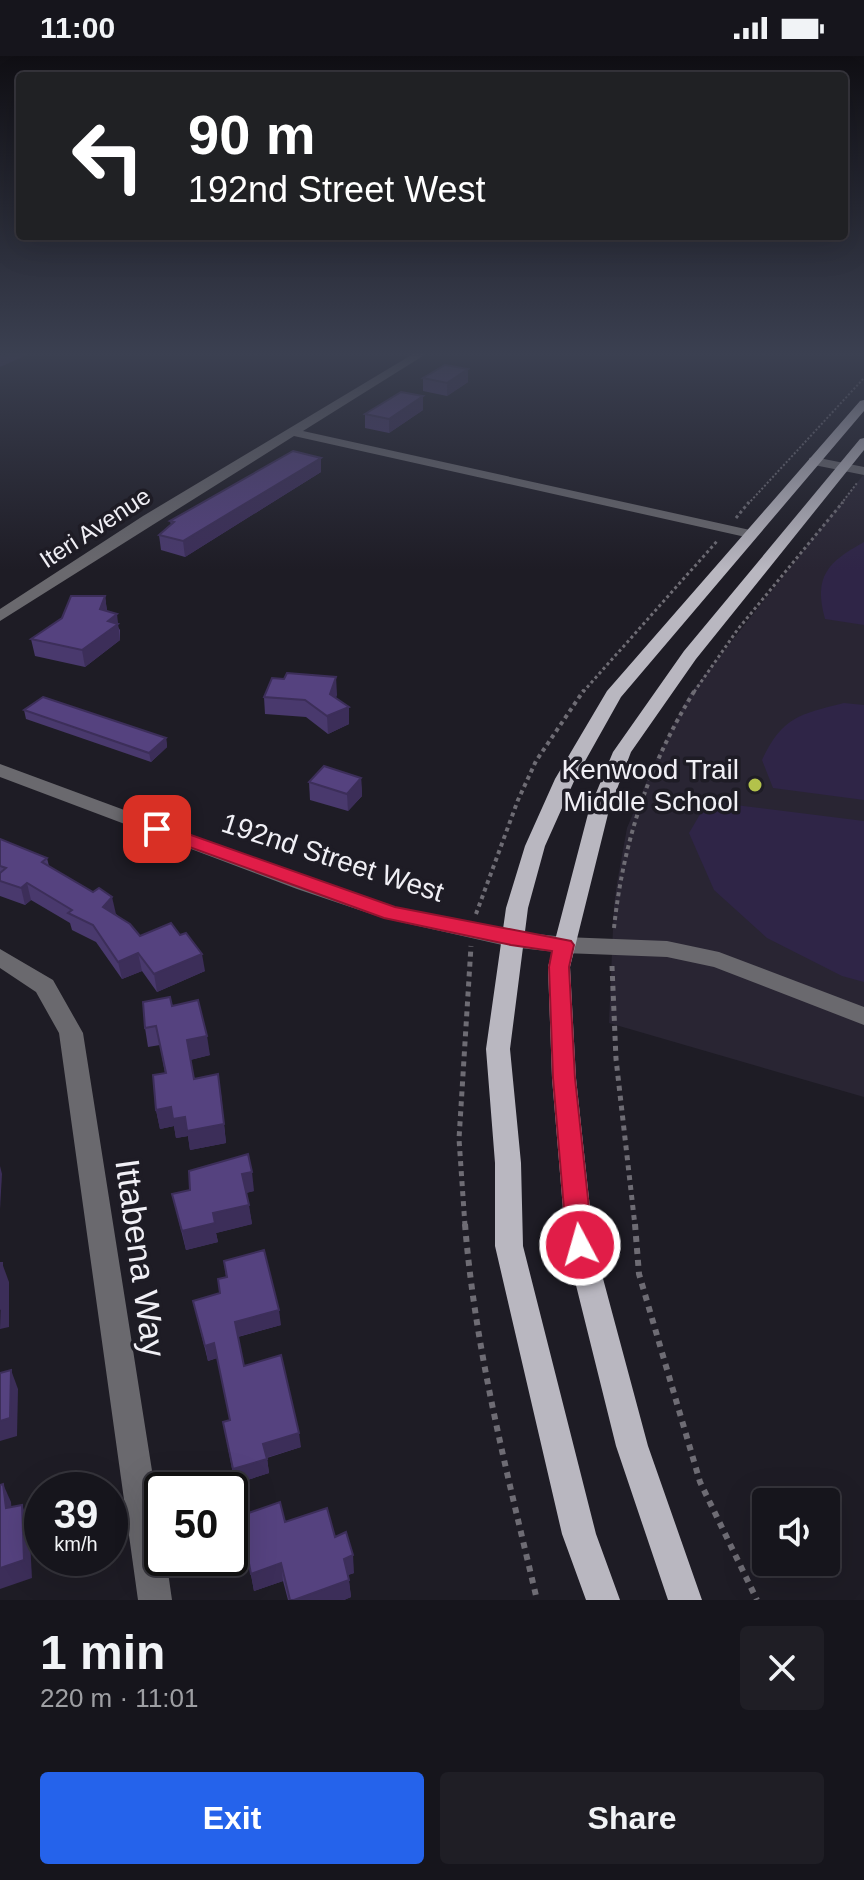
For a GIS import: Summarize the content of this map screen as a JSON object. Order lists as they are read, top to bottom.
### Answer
{
  "streets": {
    "street": ["Iteri Avenue", "192nd Street West", "Ittabena Way"]
  },
  "places": ["Kenwood Trail Middle School"],
  "page": {
    "status": "11:00",
    "turn": ["90 m", "192nd Street West"],
    "speed": "39 km/h",
    "limit": "50",
    "heading": ["1 min", "220 m · 11:01"],
    "buttons": ["Exit", "Share"]
  }
}
